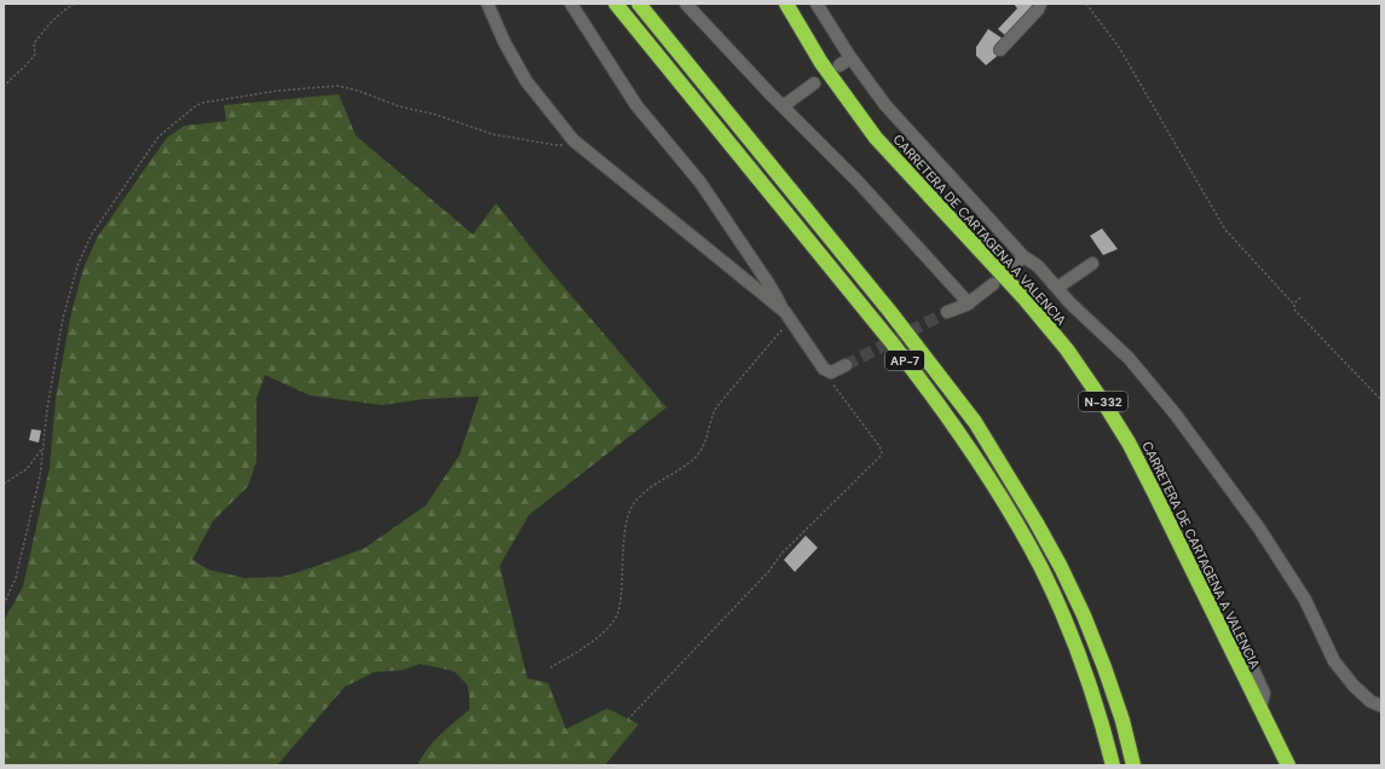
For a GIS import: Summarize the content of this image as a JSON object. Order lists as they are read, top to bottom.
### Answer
{
  "streets": {
    "highway": ["CARRETERA DE CARTAGENA A VALENCIA", "AP-7", "N-332"]
  }
}
